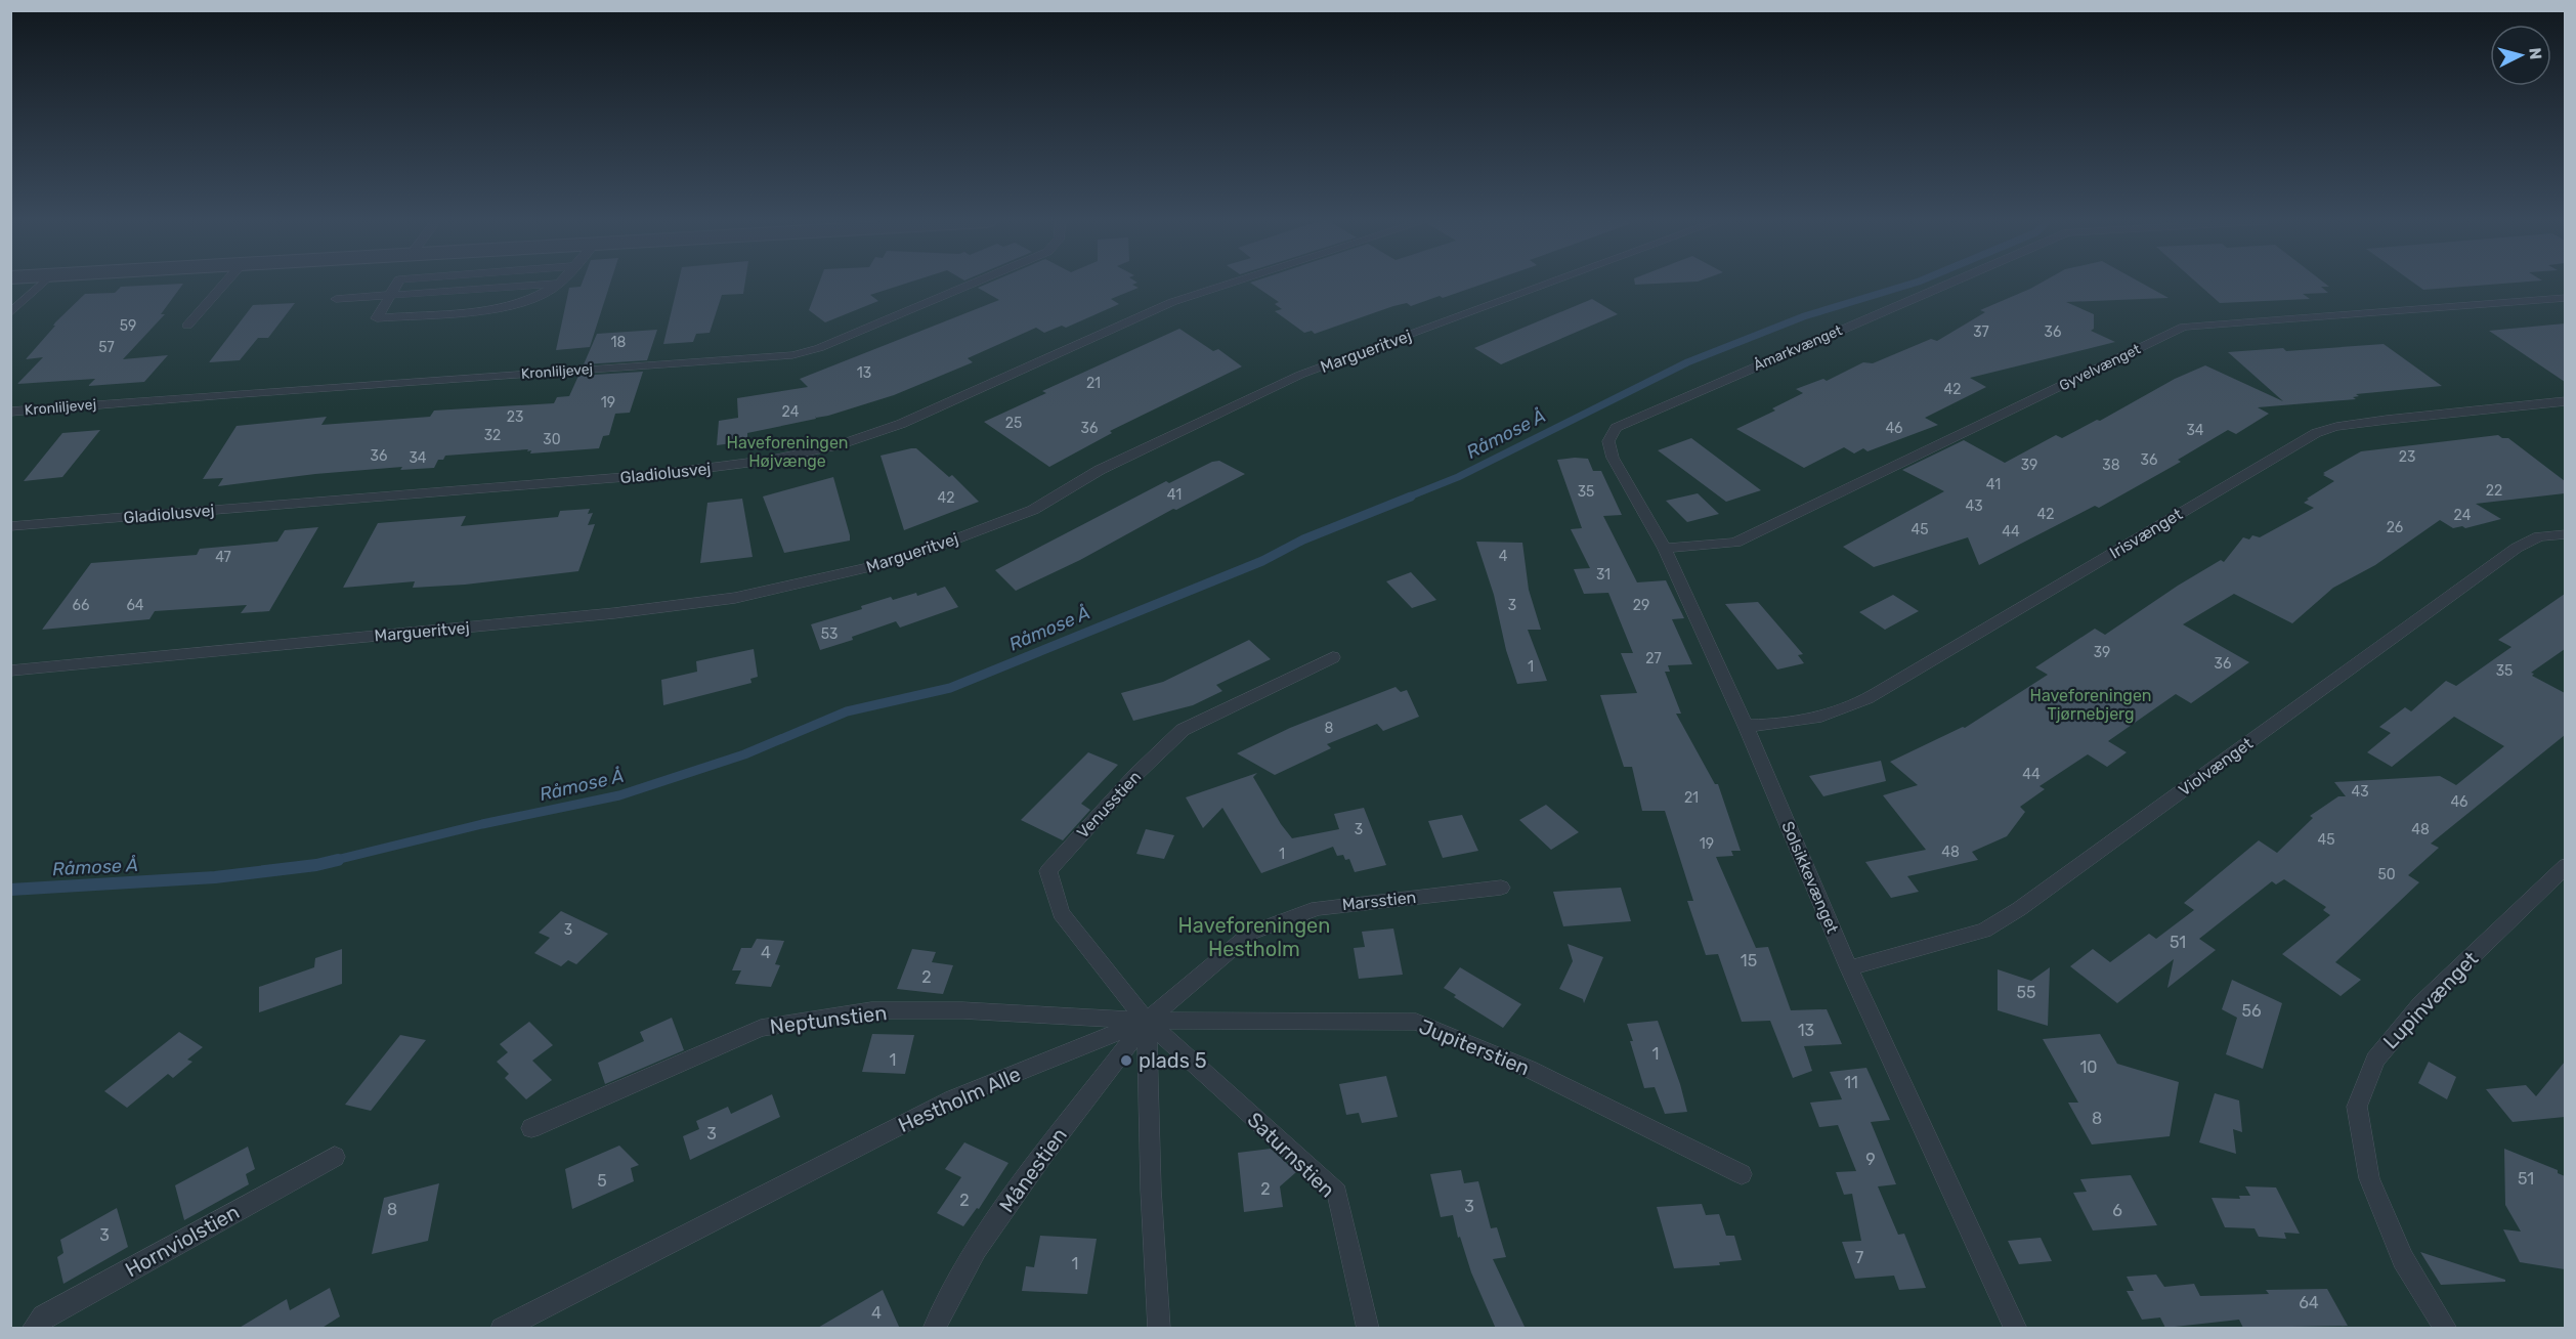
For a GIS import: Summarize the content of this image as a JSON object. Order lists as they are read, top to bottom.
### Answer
{
  "streets": {
    "lane": [
      "Åmarkvænget",
      "Margueritvej",
      "Gyvelvænget",
      "Kronliljevej",
      "Gladiolusvej",
      "Irisvænget",
      "Violvænget",
      "Venusstien",
      "Solsikkevænget",
      "Marsstien",
      "Lupinvænget",
      "Neptunstien",
      "Jupiterstien",
      "Hestholm Alle",
      "Saturnstien",
      "Månestien",
      "Hornviolstien"
    ]
  },
  "crossings": [
    ["Åmarkvænget", "Solsikkevænget"],
    ["Gyvelvænget", "Solsikkevænget"],
    ["Irisvænget", "Solsikkevænget"],
    ["Violvænget", "Solsikkevænget"],
    ["Venusstien", "Marsstien"],
    ["Venusstien", "Neptunstien"],
    ["Venusstien", "Jupiterstien"],
    ["Venusstien", "Hestholm Alle"],
    ["Venusstien", "Saturnstien"],
    ["Venusstien", "Månestien"],
    ["Marsstien", "Neptunstien"],
    ["Marsstien", "Jupiterstien"],
    ["Marsstien", "Hestholm Alle"],
    ["Marsstien", "Saturnstien"],
    ["Marsstien", "Månestien"],
    ["Neptunstien", "Jupiterstien"],
    ["Neptunstien", "Hestholm Alle"],
    ["Neptunstien", "Saturnstien"],
    ["Neptunstien", "Månestien"],
    ["Jupiterstien", "Hestholm Alle"],
    ["Jupiterstien", "Saturnstien"],
    ["Jupiterstien", "Månestien"],
    ["Hestholm Alle", "Saturnstien"],
    ["Hestholm Alle", "Månestien"],
    ["Saturnstien", "Månestien"]
  ],
  "water": ["Råmose Å"],
  "parks": ["Haveforeningen Højvænge", "Haveforeningen Tjørnebjerg", "Haveforeningen Hestholm"],
  "places": ["plads 5"],
  "house_numbers": [
    "59",
    "37",
    "36",
    "18",
    "57",
    "13",
    "21",
    "42",
    "19",
    "24",
    "23",
    "25",
    "36",
    "46",
    "34",
    "32",
    "30",
    "36",
    "23",
    "34",
    "36",
    "39",
    "38",
    "41",
    "22",
    "35",
    "41",
    "42",
    "43",
    "42",
    "24",
    "26",
    "45",
    "44",
    "4",
    "47",
    "31",
    "66",
    "64",
    "3",
    "29",
    "53",
    "39",
    "27",
    "36",
    "1",
    "35",
    "8",
    "44",
    "43",
    "21",
    "46",
    "3",
    "48",
    "45",
    "19",
    "48",
    "1",
    "50",
    "3",
    "51",
    "4",
    "15",
    "2",
    "55",
    "56",
    "13",
    "1",
    "1",
    "10",
    "11",
    "8",
    "3",
    "9",
    "51",
    "5",
    "2",
    "2",
    "3",
    "8",
    "6",
    "3",
    "7",
    "1",
    "64",
    "4"
  ],
  "north": "right"
}
